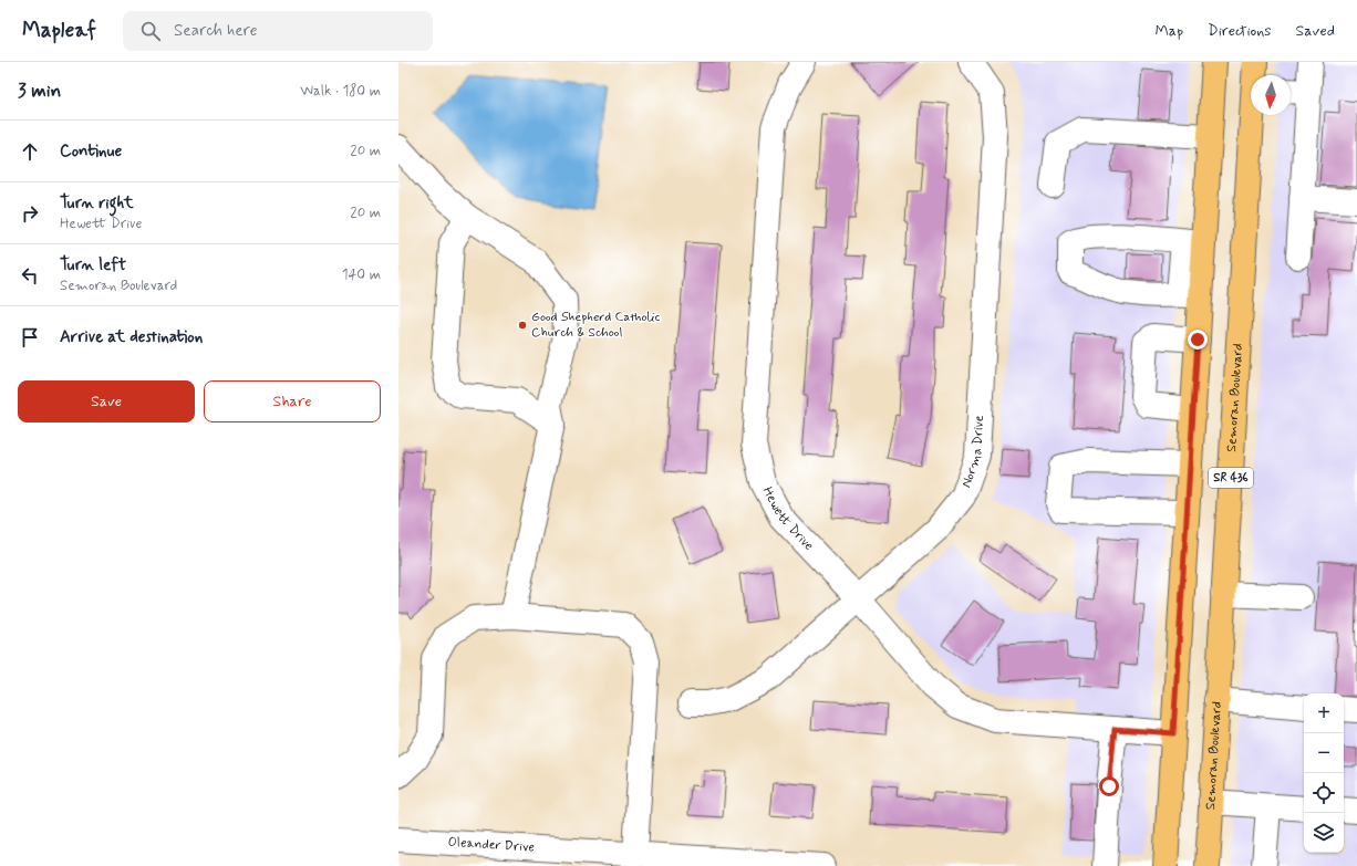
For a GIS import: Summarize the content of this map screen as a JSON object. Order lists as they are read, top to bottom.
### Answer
{
  "streets": {
    "main road": ["Semoran Boulevard", "SR 436"],
    "street": ["Norma Drive", "Hewett Drive", "Oleander Drive"]
  },
  "crossings": [
    ["Norma Drive", "Hewett Drive"],
    ["SR 436", "Hewett Drive"]
  ],
  "places": ["Good Shepherd Catholic Church & School"],
  "north": "bottom",
  "page": {
    "header": "Mapleaf",
    "search": "Search here",
    "nav": ["Map", "Directions", "Saved"],
    "heading": ["3 min", "Walk · 180 m"],
    "list": [
      ["Continue", "20 m"],
      ["Turn right", "Hewett Drive", "20 m"],
      ["Turn left", "Semoran Boulevard", "140 m"],
      "Arrive at destination"
    ],
    "buttons": ["Save", "Share"],
    "map_buttons": ["+", "−"]
  }
}
